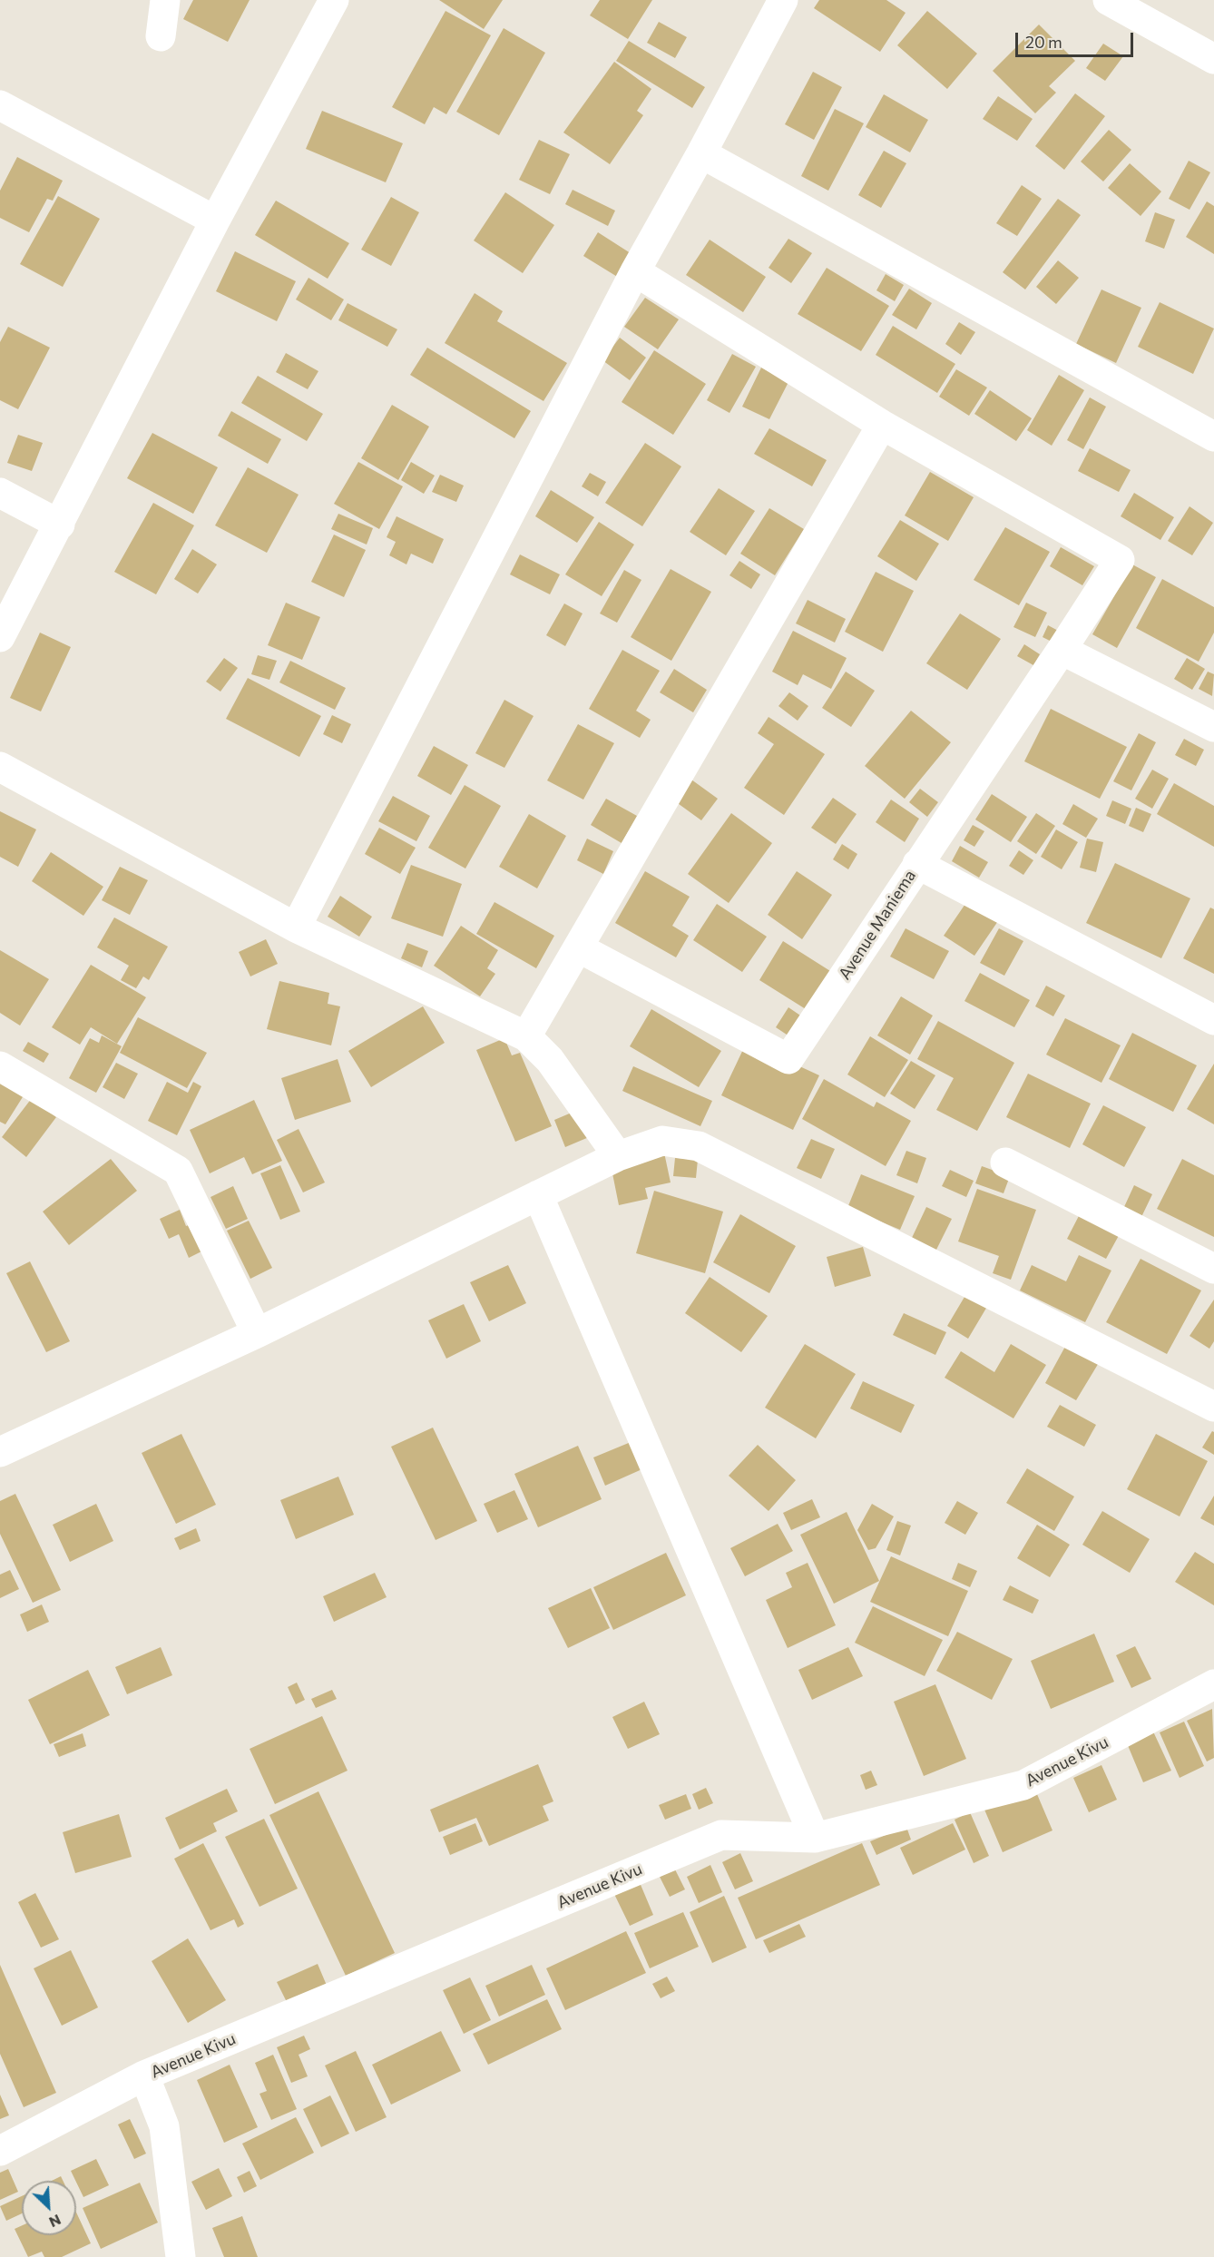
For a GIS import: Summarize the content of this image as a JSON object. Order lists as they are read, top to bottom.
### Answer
{
  "streets": {
    "street": ["Avenue Maniema", "Avenue Kivu"]
  },
  "scale_bar": "20 m",
  "north": "bottom right"
}
